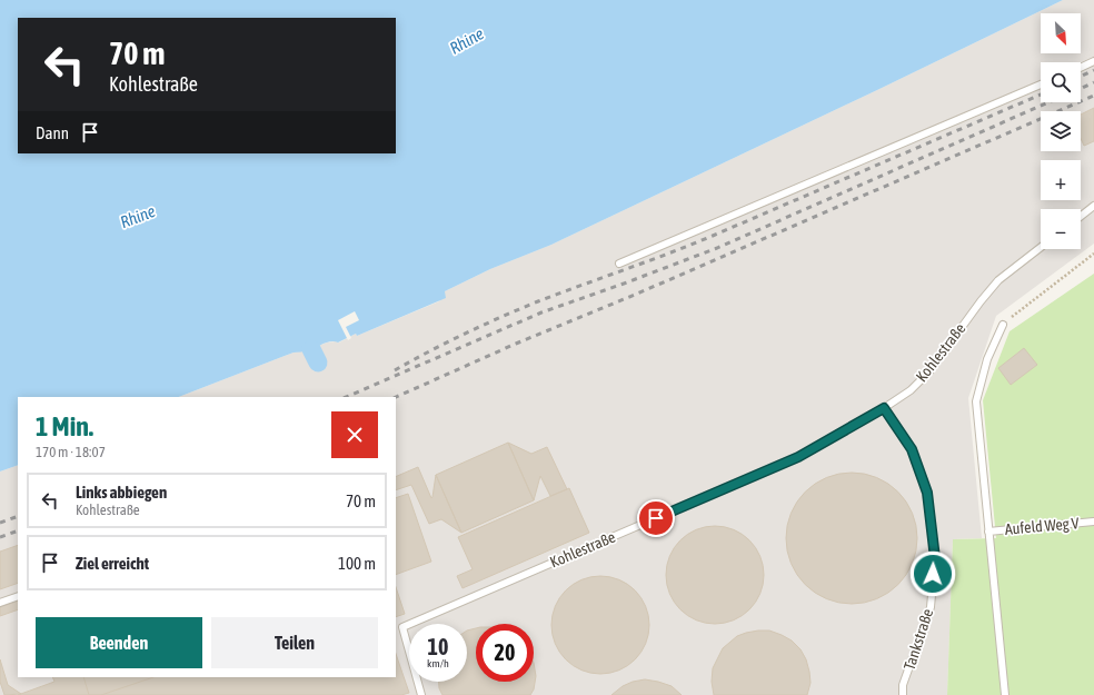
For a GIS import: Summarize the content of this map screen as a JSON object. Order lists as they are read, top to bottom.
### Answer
{
  "streets": {
    "lane": ["Kohlestraße", "Aufeld Weg V", "Tankstraße"]
  },
  "crossings": [
    ["Kohlestraße", "Tankstraße"]
  ],
  "water": ["Rhine"],
  "north": "bottom right",
  "page": {
    "map_buttons": ["+", "−"],
    "turn": ["70 m", "Kohlestraße"],
    "then": "Dann",
    "heading": ["1 Min.", "170 m · 18:07"],
    "list": [
      {
        "name": "Links abbiegen",
        "note": "Kohlestraße",
        "value": "70 m"
      },
      {
        "name": "Ziel erreicht",
        "value": "100 m"
      }
    ],
    "buttons": ["Beenden", "Teilen"],
    "speed": "10 km/h",
    "limit": "20"
  }
}
